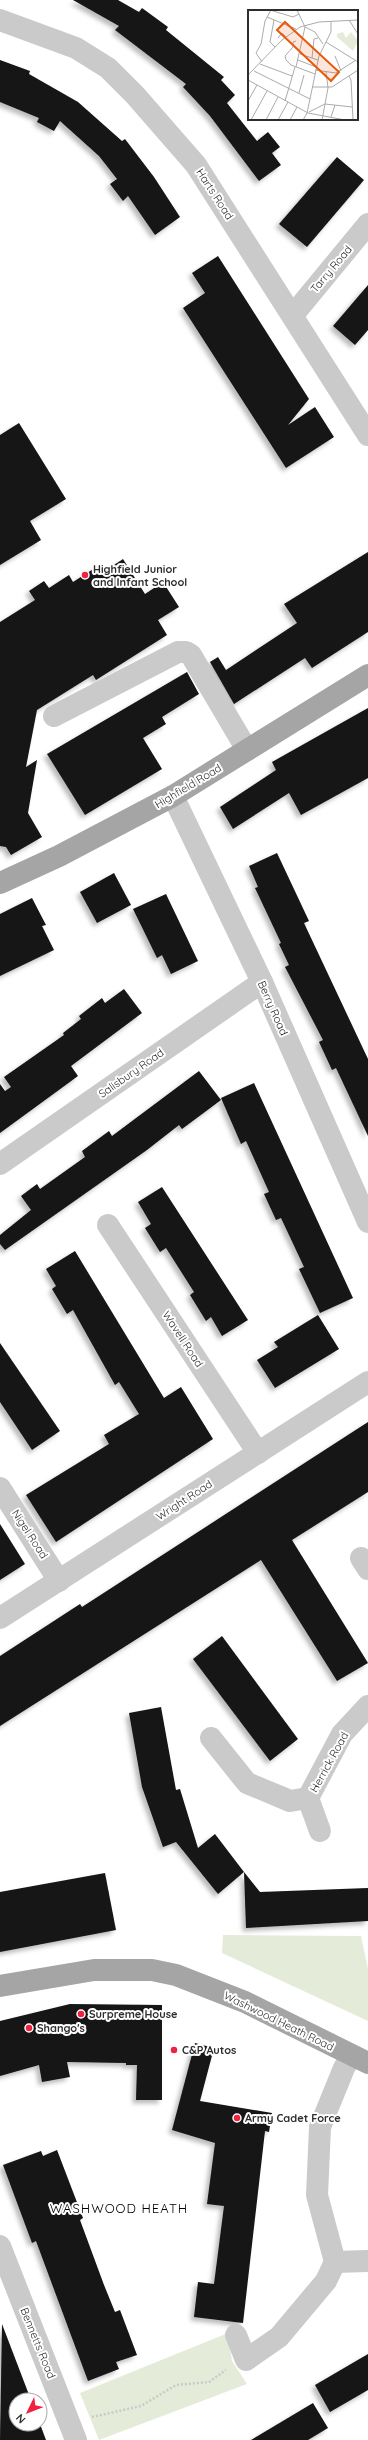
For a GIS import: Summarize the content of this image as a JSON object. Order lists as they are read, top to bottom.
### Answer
{
  "streets": {
    "main road": ["Highfield Road", "Washwood Heath Road"],
    "street": [
      "Harts Road",
      "Tarry Road",
      "Berry Road",
      "Salisbury Road",
      "Wavell Road",
      "Wright Road",
      "Nigel Road",
      "Herrick Road",
      "Bennetts Road"
    ]
  },
  "crossings": [
    ["Harts Road", "Tarry Road"],
    ["Highfield Road", "Berry Road"],
    ["Berry Road", "Salisbury Road"],
    ["Wavell Road", "Wright Road"],
    ["Wright Road", "Nigel Road"]
  ],
  "districts": ["WASHWOOD HEATH"],
  "places": [
    "Highfield Junior and Infant School",
    "Surpreme House",
    "Shango's",
    "C&P Autos",
    "Army Cadet Force"
  ],
  "north": "bottom left"
}
